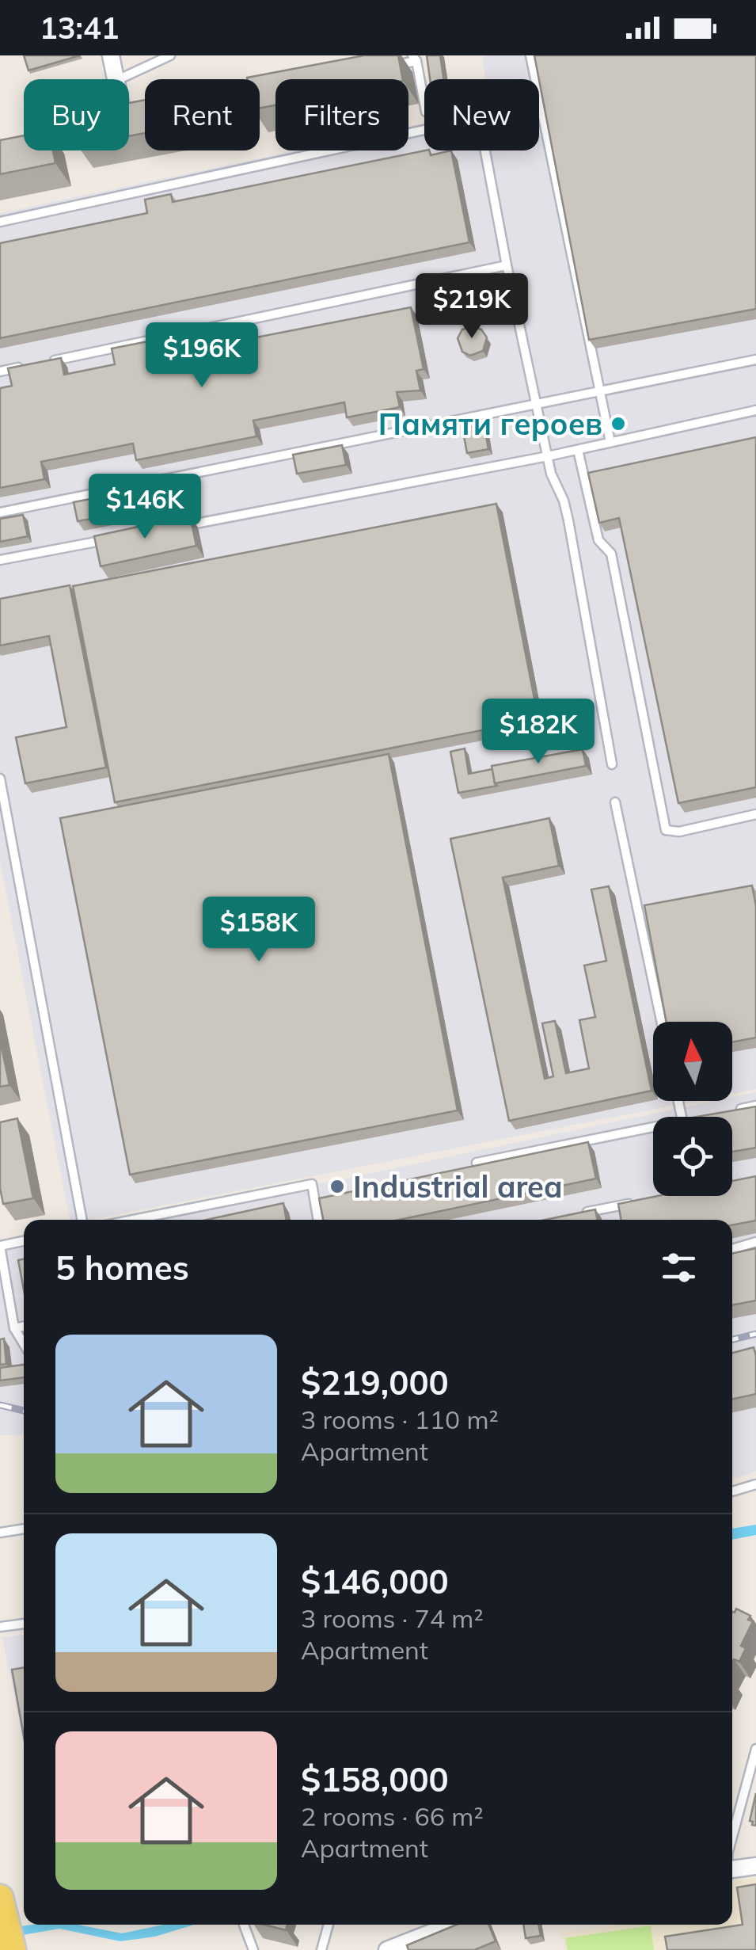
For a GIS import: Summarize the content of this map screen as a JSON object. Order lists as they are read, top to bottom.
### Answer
{
  "places": ["Памяти героев", "Industrial area"],
  "north": "top",
  "page": {
    "status": "13:41",
    "chip": [
      "Buy",
      "Rent",
      "Filters",
      "New"
    ],
    "price": [
      "$219K",
      "$196K",
      "$146K",
      "$182K",
      "$158K"
    ],
    "heading": "5 homes",
    "list": [
      {
        "name": "$219,000",
        "note": "3 rooms · 110 m² · Apartment"
      },
      {
        "name": "$146,000",
        "note": "3 rooms · 74 m² · Apartment"
      },
      {
        "name": "$158,000",
        "note": "2 rooms · 66 m² · Apartment"
      }
    ]
  }
}
